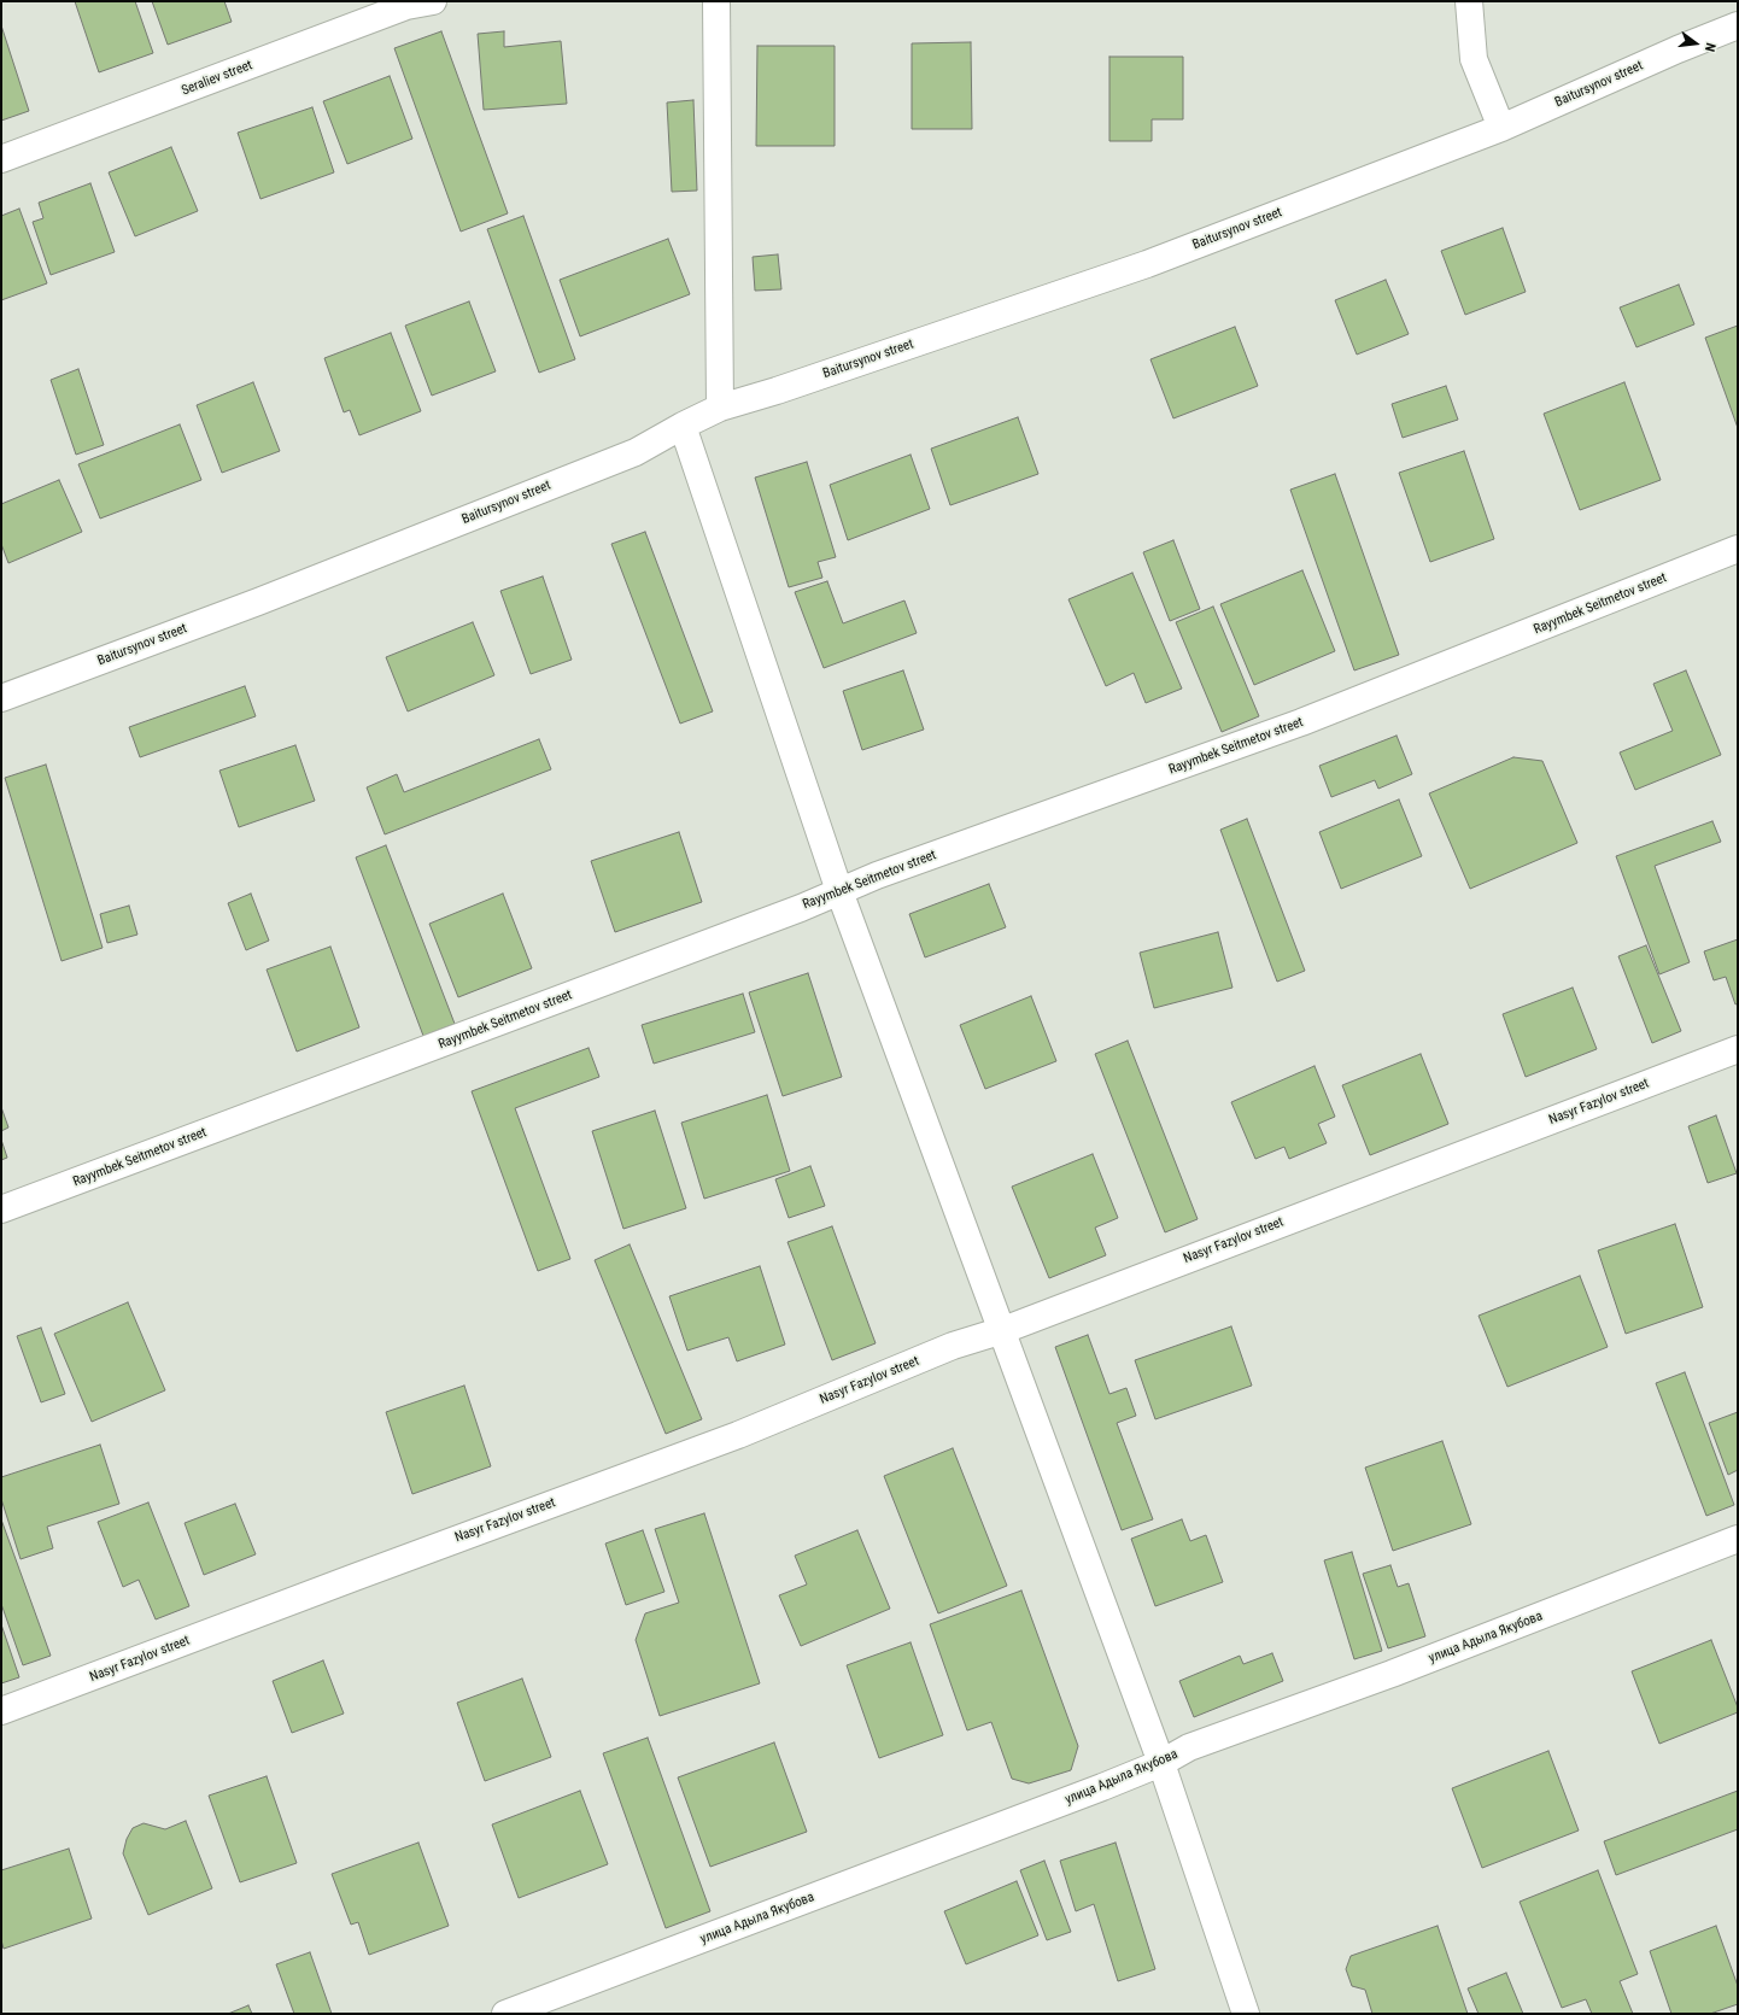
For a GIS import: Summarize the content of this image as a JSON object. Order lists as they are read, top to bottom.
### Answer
{
  "streets": {
    "street": [
      "Seraliev street",
      "Baitursynov street",
      "Rayymbek Seitmetov street",
      "Nasyr Fazylov street",
      "улица Адыла Якубова"
    ]
  },
  "north": "right"
}
